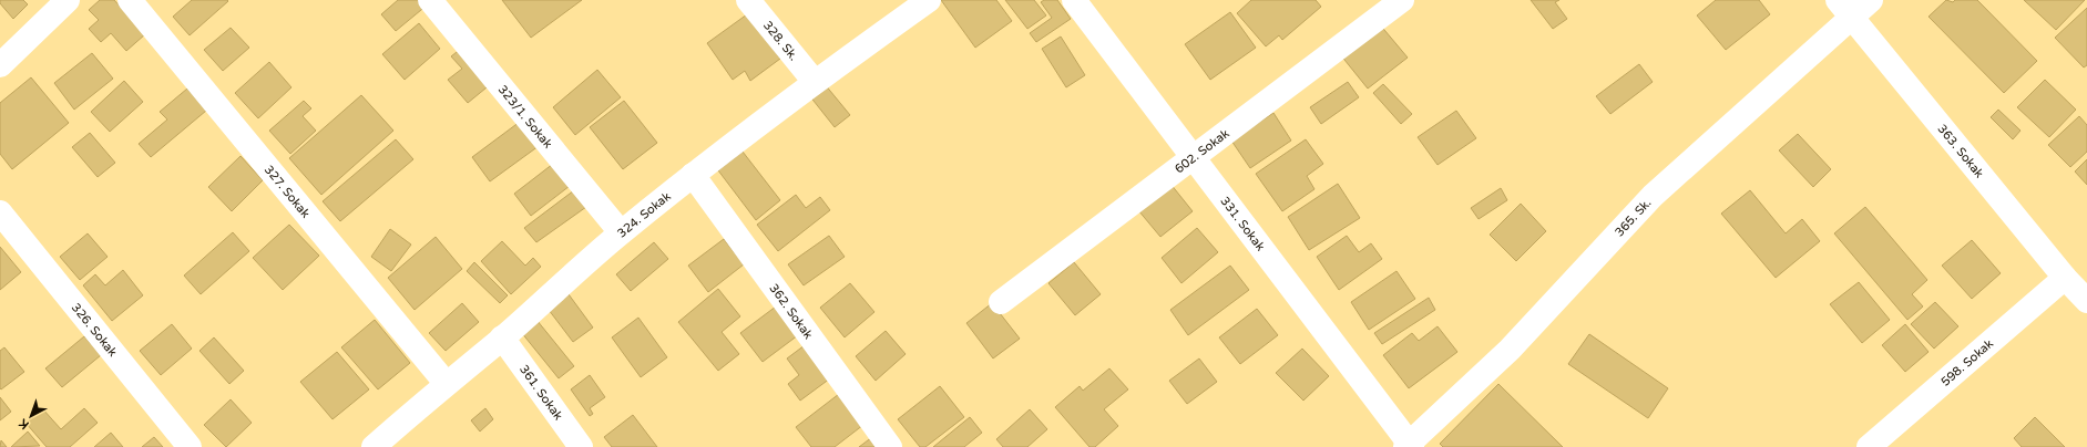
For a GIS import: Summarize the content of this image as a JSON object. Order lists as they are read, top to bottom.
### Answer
{
  "streets": {
    "street": [
      "328. Sk.",
      "323/1. Sokak",
      "602. Sokak",
      "363. Sokak",
      "327. Sokak",
      "324. Sokak",
      "365. Sk.",
      "331. Sokak",
      "362. Sokak",
      "326. Sokak",
      "598. Sokak",
      "361. Sokak"
    ]
  },
  "crossings": [
    ["328. Sk.", "324. Sokak"],
    ["323/1. Sokak", "324. Sokak"],
    ["602. Sokak", "331. Sokak"],
    ["363. Sokak", "365. Sk."],
    ["363. Sokak", "598. Sokak"],
    ["327. Sokak", "324. Sokak"],
    ["324. Sokak", "362. Sokak"],
    ["324. Sokak", "361. Sokak"],
    ["365. Sk.", "331. Sokak"]
  ],
  "north": "bottom left"
}
